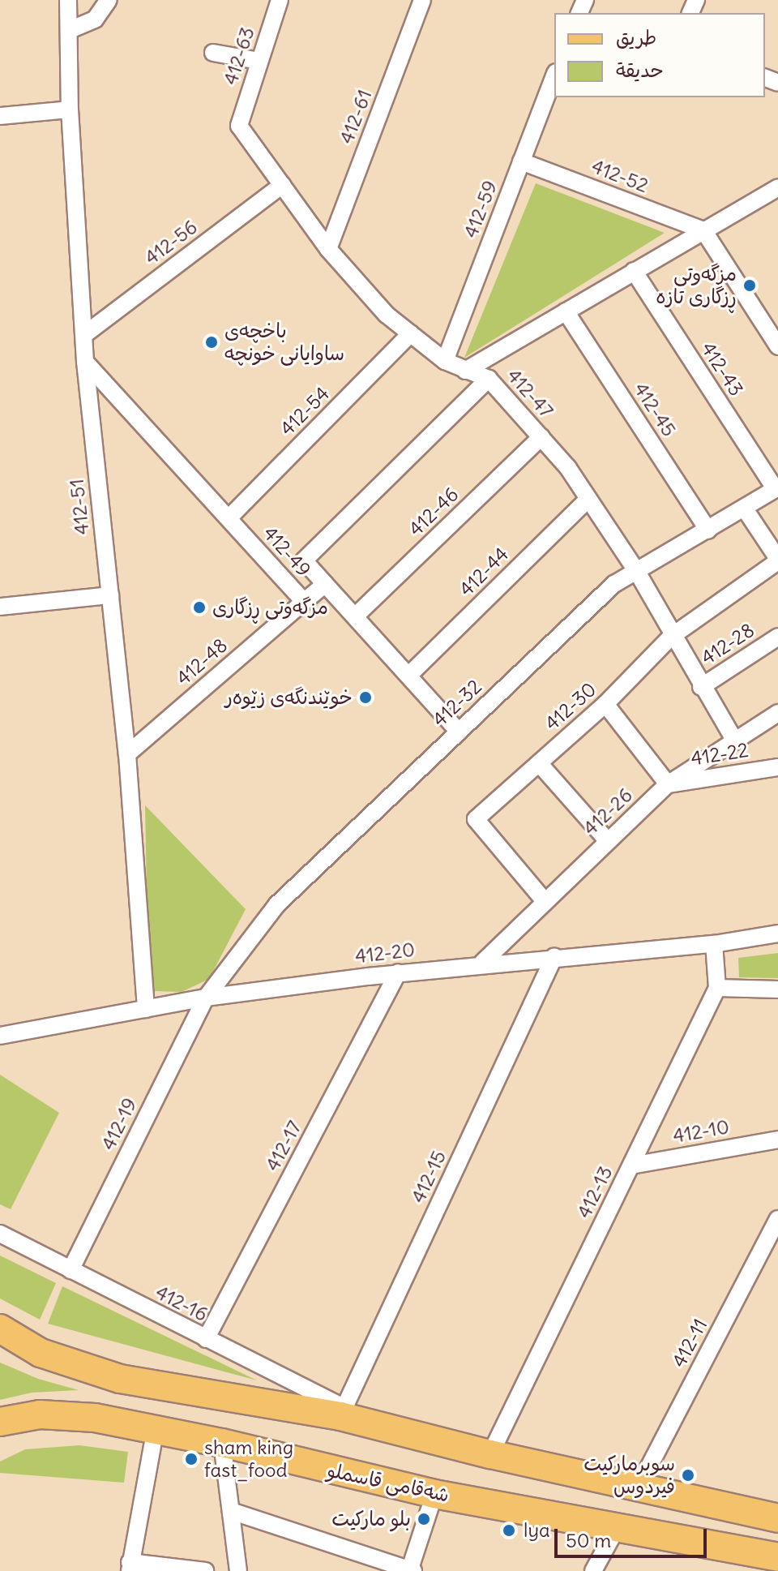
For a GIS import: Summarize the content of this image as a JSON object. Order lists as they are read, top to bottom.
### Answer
{
  "streets": {
    "main road": ["شەقامی قاسملو"],
    "street": [
      "412-63",
      "412-61",
      "412-52",
      "412-59",
      "412-56",
      "412-43",
      "412-47",
      "412-45",
      "412-54",
      "412-51",
      "412-46",
      "412-49",
      "412-44",
      "412-28",
      "412-48",
      "412-32",
      "412-30",
      "412-22",
      "412-26",
      "412-20",
      "412-19",
      "412-10",
      "412-17",
      "412-15",
      "412-13",
      "412-16",
      "412-11"
    ]
  },
  "crossings": [
    ["412-63", "412-47"],
    ["412-61", "412-47"],
    ["412-52", "412-59"],
    ["412-59", "412-47"],
    ["412-56", "412-47"],
    ["412-56", "412-51"],
    ["412-43", "412-32"],
    ["412-47", "412-54"],
    ["412-47", "412-46"],
    ["412-47", "412-44"],
    ["412-47", "412-28"],
    ["412-47", "412-32"],
    ["412-47", "412-30"],
    ["412-47", "412-26"],
    ["412-45", "412-32"],
    ["412-54", "412-49"],
    ["412-51", "412-49"],
    ["412-51", "412-48"],
    ["412-51", "412-20"],
    ["412-46", "412-49"],
    ["412-49", "412-44"],
    ["412-49", "412-48"],
    ["412-49", "412-32"],
    ["412-32", "412-20"],
    ["412-32", "412-19"],
    ["412-30", "412-26"],
    ["412-22", "412-26"],
    ["412-26", "412-20"],
    ["412-20", "412-19"],
    ["412-20", "412-17"],
    ["412-20", "412-15"],
    ["412-19", "412-16"],
    ["412-10", "412-13"],
    ["412-17", "412-16"],
    ["412-15", "412-16"]
  ],
  "places": [
    "مزگەوتی ڕزگاری تازە",
    "باخچەی ساوایانی خونچە",
    "مزگەوتی ڕزگاری",
    "خوێندنگەی زێوەر",
    "sham king fast_food",
    "سوبرمارکیت فیردوس",
    "بلو ماركيت",
    "lya"
  ],
  "legend": ["طريق", "حديقة"],
  "scale_bar": "50 m"
}
